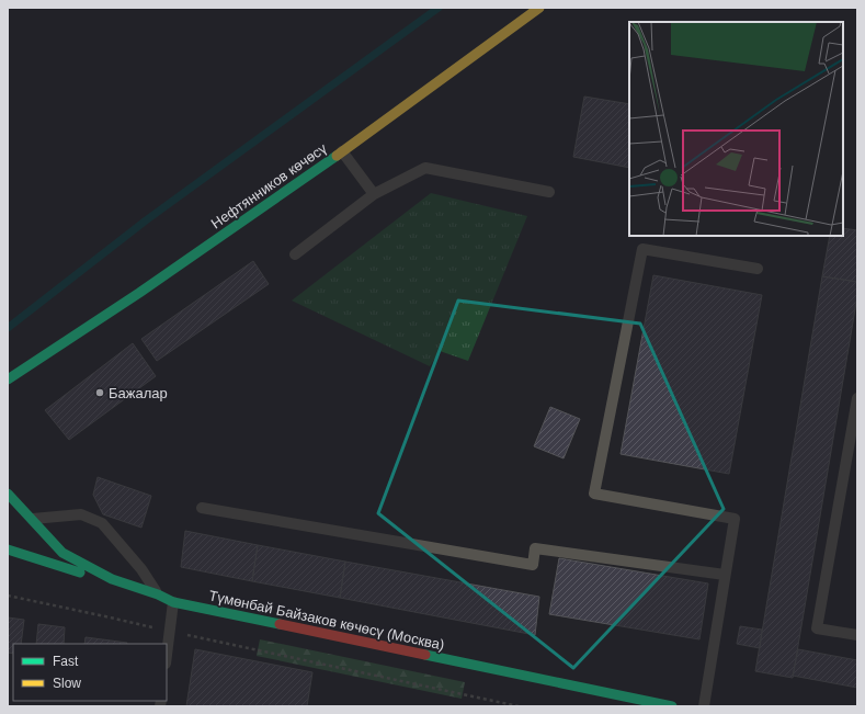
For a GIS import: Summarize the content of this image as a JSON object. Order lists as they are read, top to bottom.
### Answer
{
  "streets": {
    "main road": ["Нефтянников көчөсү", "Түмөнбай Байзаков көчөсү (Москва)"]
  },
  "places": ["Бажалар"],
  "legend": ["Fast", "Slow"]
}
